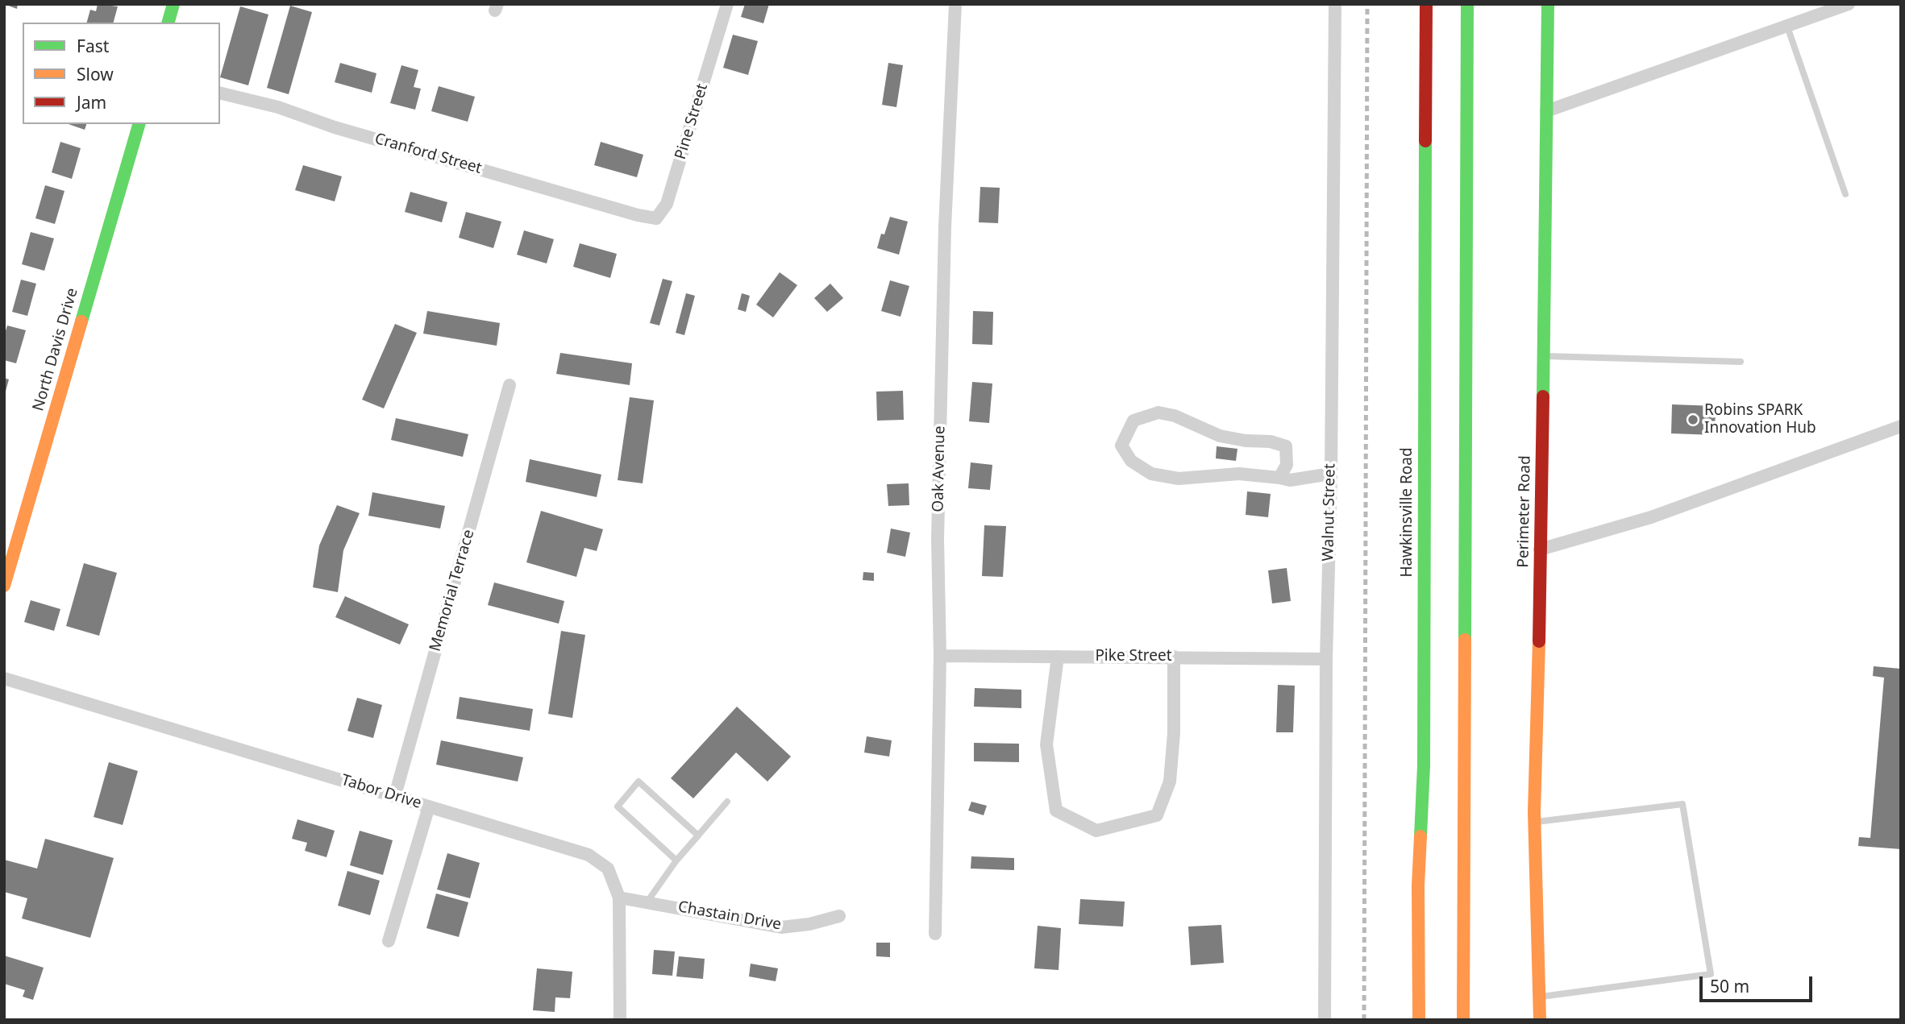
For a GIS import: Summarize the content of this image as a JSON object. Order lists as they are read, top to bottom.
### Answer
{
  "streets": {
    "main road": ["North Davis Drive", "Perimeter Road", "Hawkinsville Road"],
    "street": [
      "Pine Street",
      "Cranford Street",
      "Oak Avenue",
      "Walnut Street",
      "Memorial Terrace",
      "Pike Street",
      "Tabor Drive",
      "Chastain Drive"
    ]
  },
  "crossings": [
    ["Pine Street", "Cranford Street"],
    ["Oak Avenue", "Pike Street"],
    ["Walnut Street", "Pike Street"],
    ["Memorial Terrace", "Tabor Drive"],
    ["Tabor Drive", "Chastain Drive"]
  ],
  "places": ["Robins SPARK Innovation Hub"],
  "legend": ["Fast", "Slow", "Jam"],
  "scale_bar": "50 m"
}
